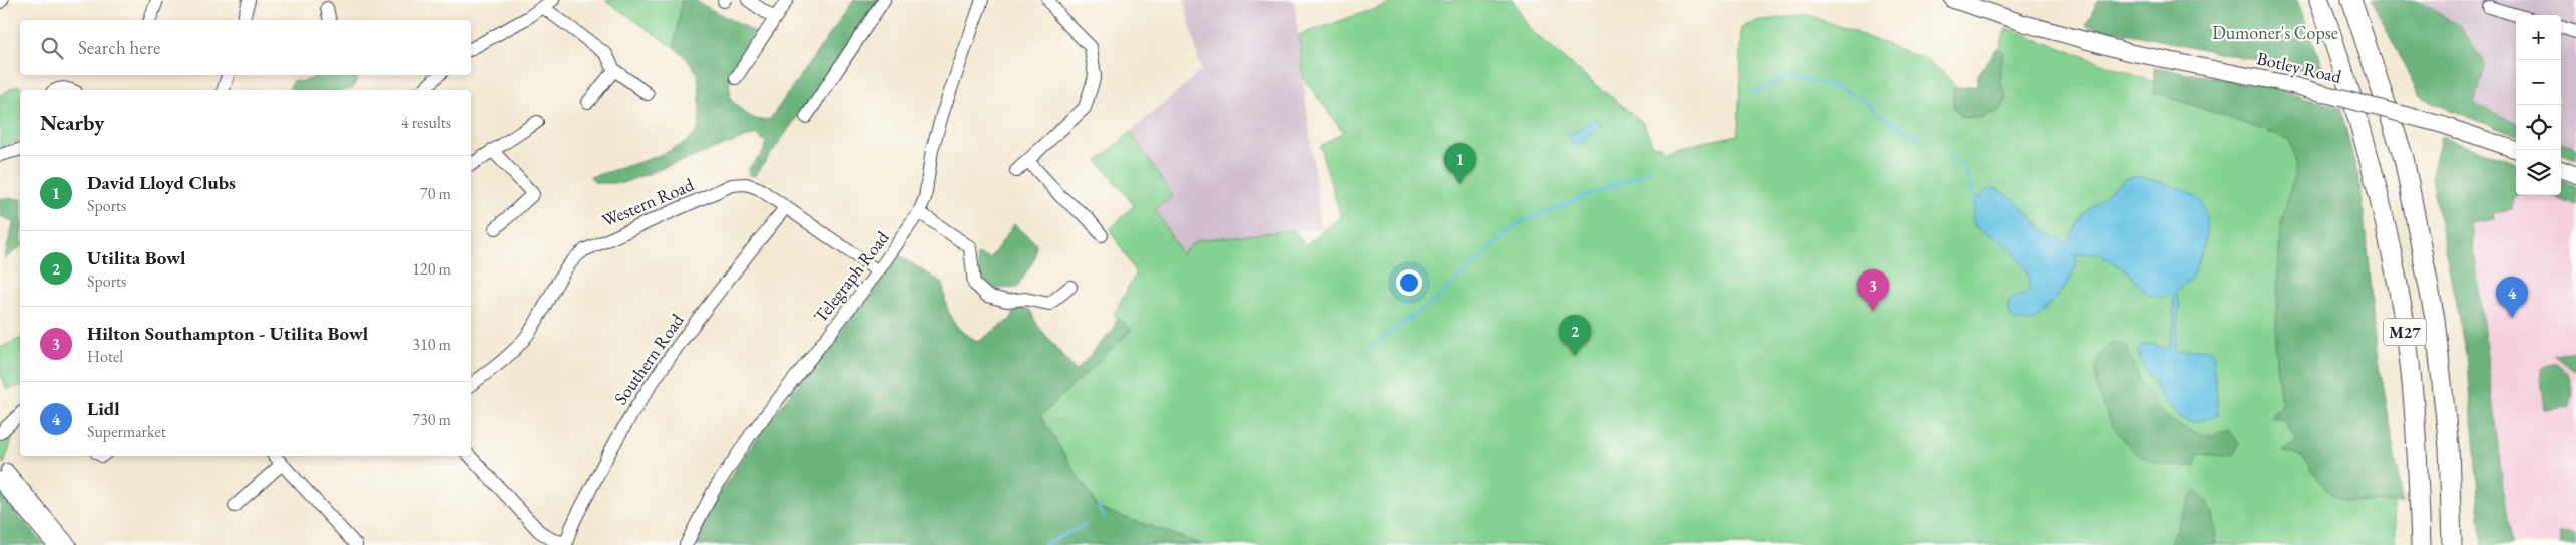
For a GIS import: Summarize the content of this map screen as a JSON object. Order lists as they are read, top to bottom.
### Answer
{
  "streets": {
    "highway": ["M27"],
    "main road": ["Botley Road"],
    "street": ["Western Road", "Telegraph Road", "Southern Road"]
  },
  "crossings": [
    ["Western Road", "Telegraph Road"],
    ["Western Road", "Southern Road"]
  ],
  "parks": ["Dumoner's Copse"],
  "page": {
    "map_buttons": ["+", "−"],
    "search": "Search here",
    "heading": ["Nearby", "4 results"],
    "pins": [
      "1",
      "3",
      "4",
      "2"
    ],
    "list": [
      {
        "mark": "1",
        "name": "David Lloyd Clubs",
        "note": "Sports",
        "value": "70 m"
      },
      {
        "mark": "2",
        "name": "Utilita Bowl",
        "note": "Sports",
        "value": "120 m"
      },
      {
        "mark": "3",
        "name": "Hilton Southampton - Utilita Bowl",
        "note": "Hotel",
        "value": "310 m"
      },
      {
        "mark": "4",
        "name": "Lidl",
        "note": "Supermarket",
        "value": "730 m"
      }
    ]
  }
}
